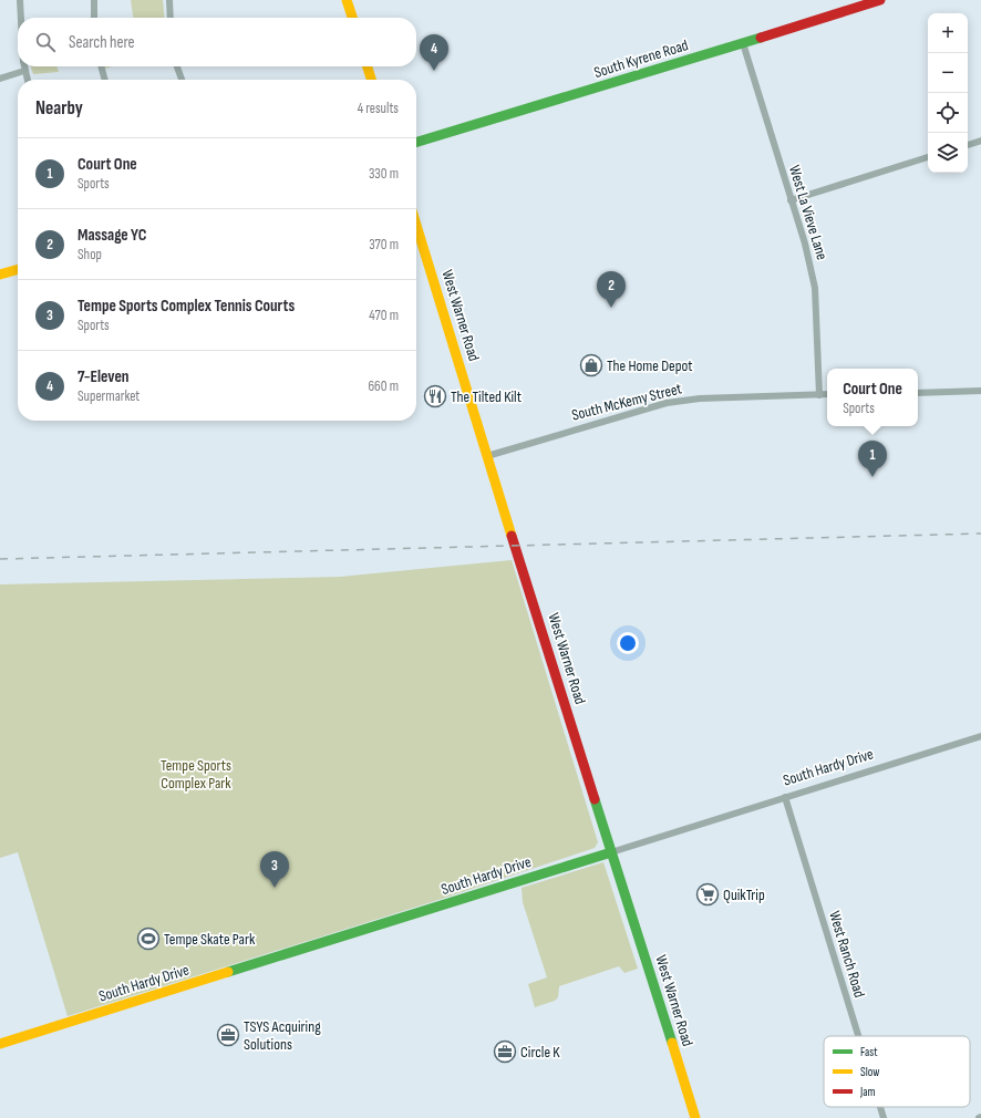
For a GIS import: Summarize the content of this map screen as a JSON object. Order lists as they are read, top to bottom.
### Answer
{
  "streets": {
    "main road": ["South Kyrene Road", "West Warner Road", "South Hardy Drive"],
    "street": ["West La Vieve Lane", "South McKemy Street", "West Ranch Road"]
  },
  "crossings": [
    ["South Kyrene Road", "West La Vieve Lane"],
    ["West La Vieve Lane", "South McKemy Street"],
    ["West Warner Road", "South McKemy Street"],
    ["West Warner Road", "South Hardy Drive"],
    ["South Hardy Drive", "West Ranch Road"]
  ],
  "parks": ["Tempe Sports Complex Park"],
  "places": {
    "shop": ["The Home Depot"],
    "restaurant": ["The Tilted Kilt"],
    "supermarket": ["QuikTrip"],
    "sports": ["Tempe Skate Park"],
    "office": ["TSYS Acquiring Solutions", "Circle K"]
  },
  "legend": ["Fast", "Slow", "Jam"],
  "page": {
    "map_buttons": ["+", "−"],
    "search": "Search here",
    "pins": [
      "4",
      "2",
      "1",
      "3"
    ],
    "heading": ["Nearby", "4 results"],
    "list": [
      {
        "mark": "1",
        "name": "Court One",
        "note": "Sports",
        "value": "330 m"
      },
      {
        "mark": "2",
        "name": "Massage YC",
        "note": "Shop",
        "value": "370 m"
      },
      {
        "mark": "3",
        "name": "Tempe Sports Complex Tennis Courts",
        "note": "Sports",
        "value": "470 m"
      },
      {
        "mark": "4",
        "name": "7-Eleven",
        "note": "Supermarket",
        "value": "660 m"
      }
    ],
    "popup": ["Court One", "Sports"]
  }
}
